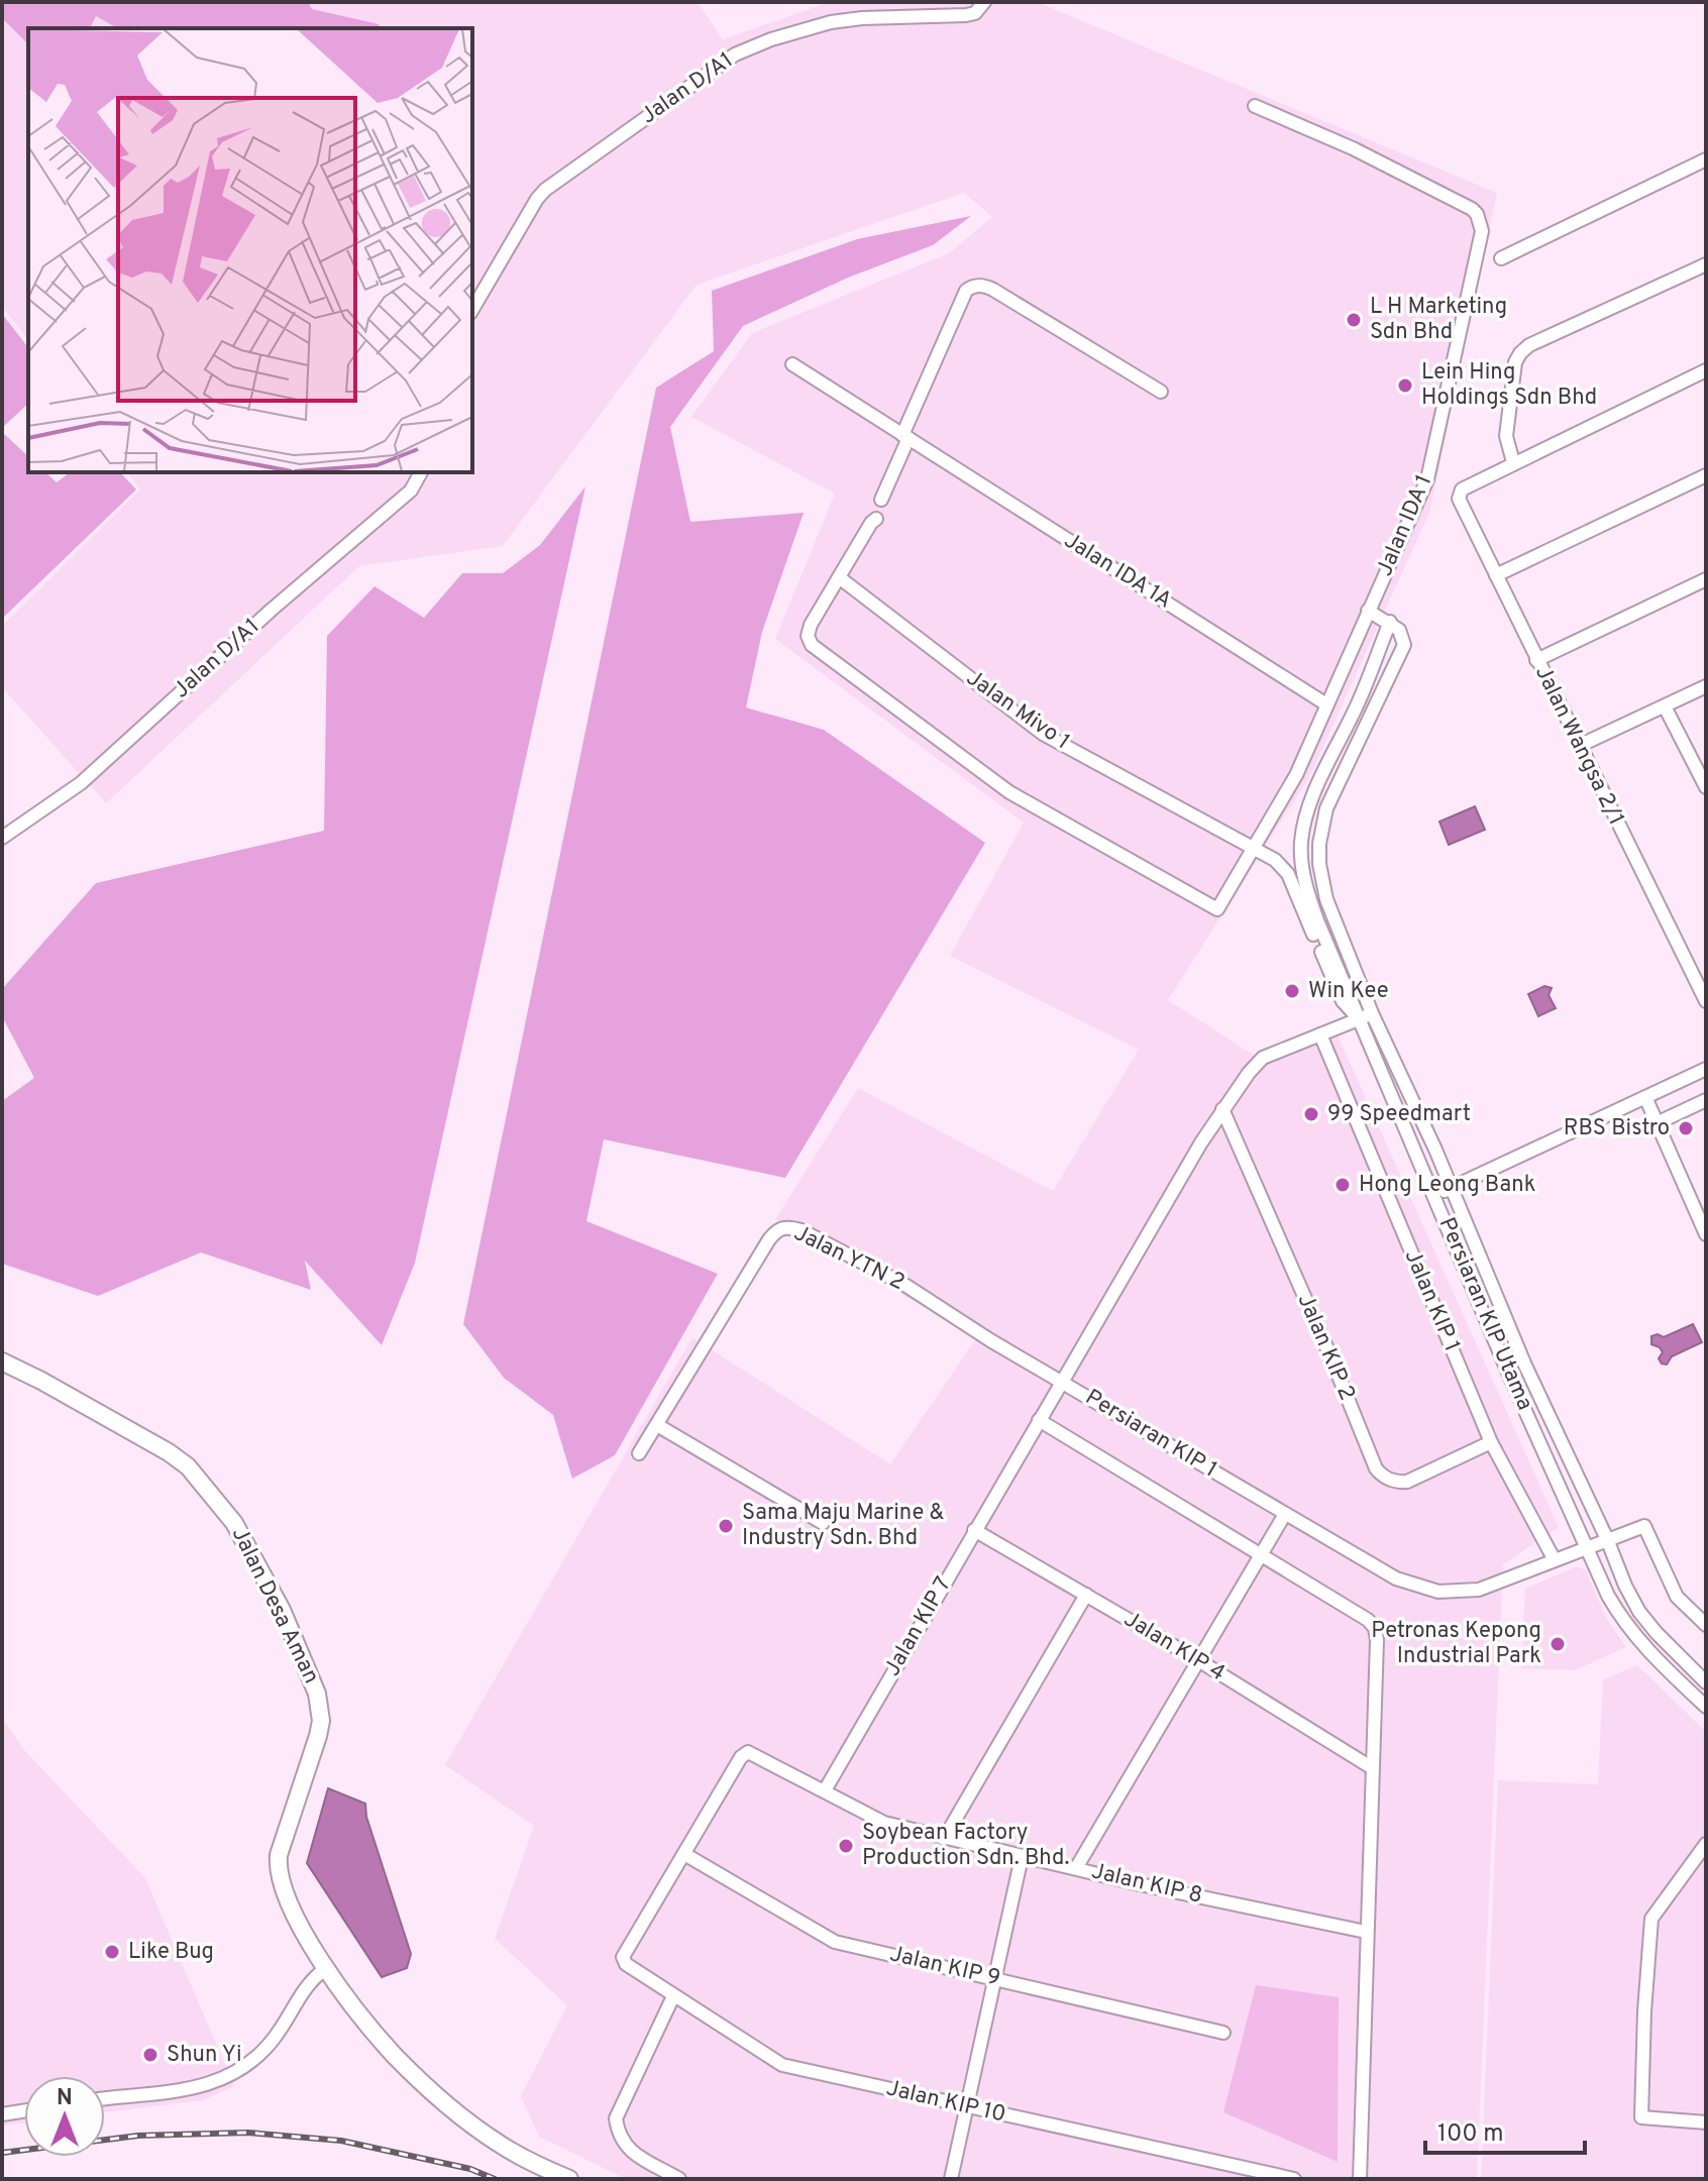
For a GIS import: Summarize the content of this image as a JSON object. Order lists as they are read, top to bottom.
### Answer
{
  "streets": {
    "street": [
      "Jalan D/A1",
      "Jalan IDA 1",
      "Jalan IDA 1A",
      "Jalan Mivo 1",
      "Jalan Wangsa 2/1",
      "Jalan YTN 2",
      "Jalan KIP 1",
      "Persiaran KIP Utama",
      "Jalan KIP 2",
      "Persiaran KIP 1",
      "Jalan Desa Aman",
      "Jalan KIP 7",
      "Jalan KIP 4",
      "Jalan KIP 8",
      "Jalan KIP 9",
      "Jalan KIP 10"
    ]
  },
  "crossings": [
    ["Jalan IDA 1", "Jalan IDA 1A"],
    ["Jalan IDA 1", "Jalan Mivo 1"],
    ["Jalan Mivo 1", "Persiaran KIP Utama"],
    ["Jalan Mivo 1", "Persiaran KIP 1"],
    ["Jalan YTN 2", "Persiaran KIP 1"],
    ["Jalan YTN 2", "Jalan KIP 7"],
    ["Jalan KIP 1", "Jalan KIP 2"],
    ["Jalan KIP 1", "Persiaran KIP 1"],
    ["Persiaran KIP Utama", "Persiaran KIP 1"],
    ["Jalan KIP 2", "Persiaran KIP 1"],
    ["Persiaran KIP 1", "Jalan KIP 7"],
    ["Jalan KIP 7", "Jalan KIP 4"],
    ["Jalan KIP 7", "Jalan KIP 8"],
    ["Jalan KIP 8", "Jalan KIP 9"],
    ["Jalan KIP 8", "Jalan KIP 10"],
    ["Jalan KIP 9", "Jalan KIP 10"]
  ],
  "places": [
    "L H Marketing Sdn Bhd",
    "Lein Hing Holdings Sdn Bhd",
    "Win Kee",
    "99 Speedmart",
    "RBS Bistro",
    "Hong Leong Bank",
    "Sama Maju Marine & Industry Sdn. Bhd",
    "Petronas Kepong Industrial Park",
    "Soybean Factory Production Sdn. Bhd.",
    "Like Bug",
    "Shun Yi"
  ],
  "scale_bar": "100 m",
  "north": "top"
}
